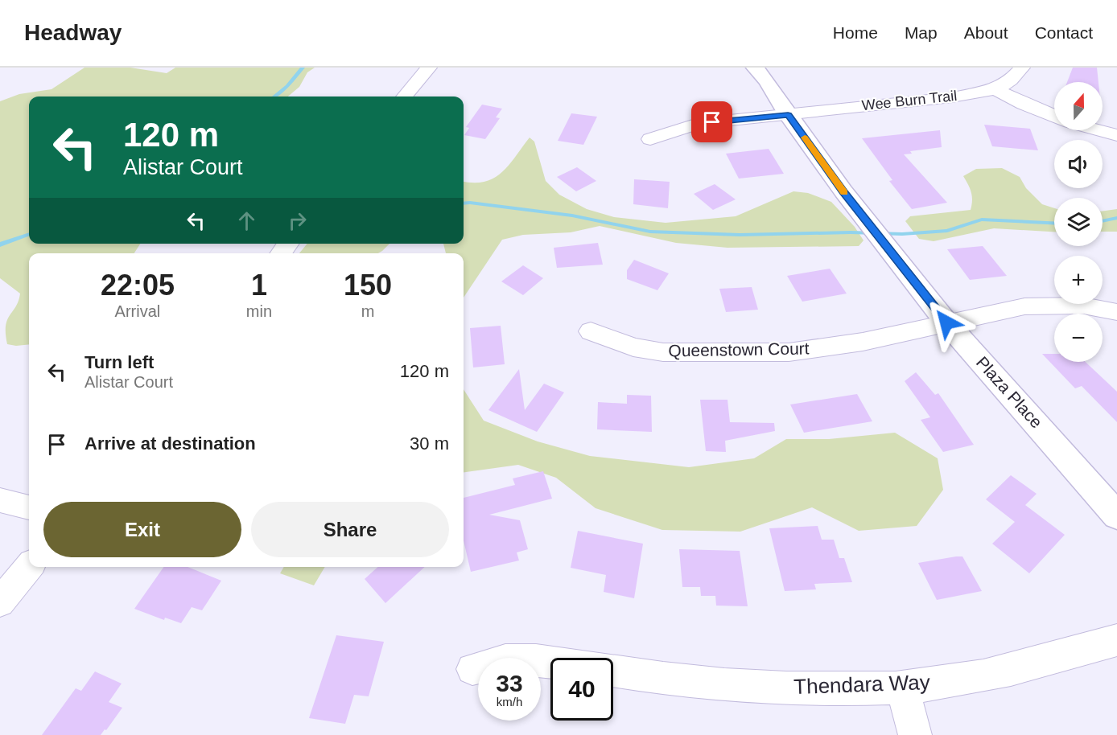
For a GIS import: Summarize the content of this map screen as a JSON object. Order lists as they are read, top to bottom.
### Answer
{
  "streets": {
    "street": [
      "Wee Burn Trail",
      "Queenstown Court",
      "Plaza Place",
      "Thendara Way"
    ]
  },
  "crossings": [
    ["Wee Burn Trail", "Plaza Place"],
    ["Queenstown Court", "Plaza Place"]
  ],
  "north": "top",
  "page": {
    "header": "Headway",
    "nav": [
      "Home",
      "Map",
      "About",
      "Contact"
    ],
    "map_buttons": ["+", "−"],
    "turn": ["120 m", "Alistar Court"],
    "eta": [
      "22:05",
      "Arrival",
      "1",
      "min",
      "150",
      "m"
    ],
    "list": [
      {
        "name": "Turn left",
        "note": "Alistar Court",
        "value": "120 m"
      },
      {
        "name": "Arrive at destination",
        "value": "30 m"
      }
    ],
    "buttons": ["Exit", "Share"],
    "speed": "33 km/h",
    "limit": "40"
  }
}
